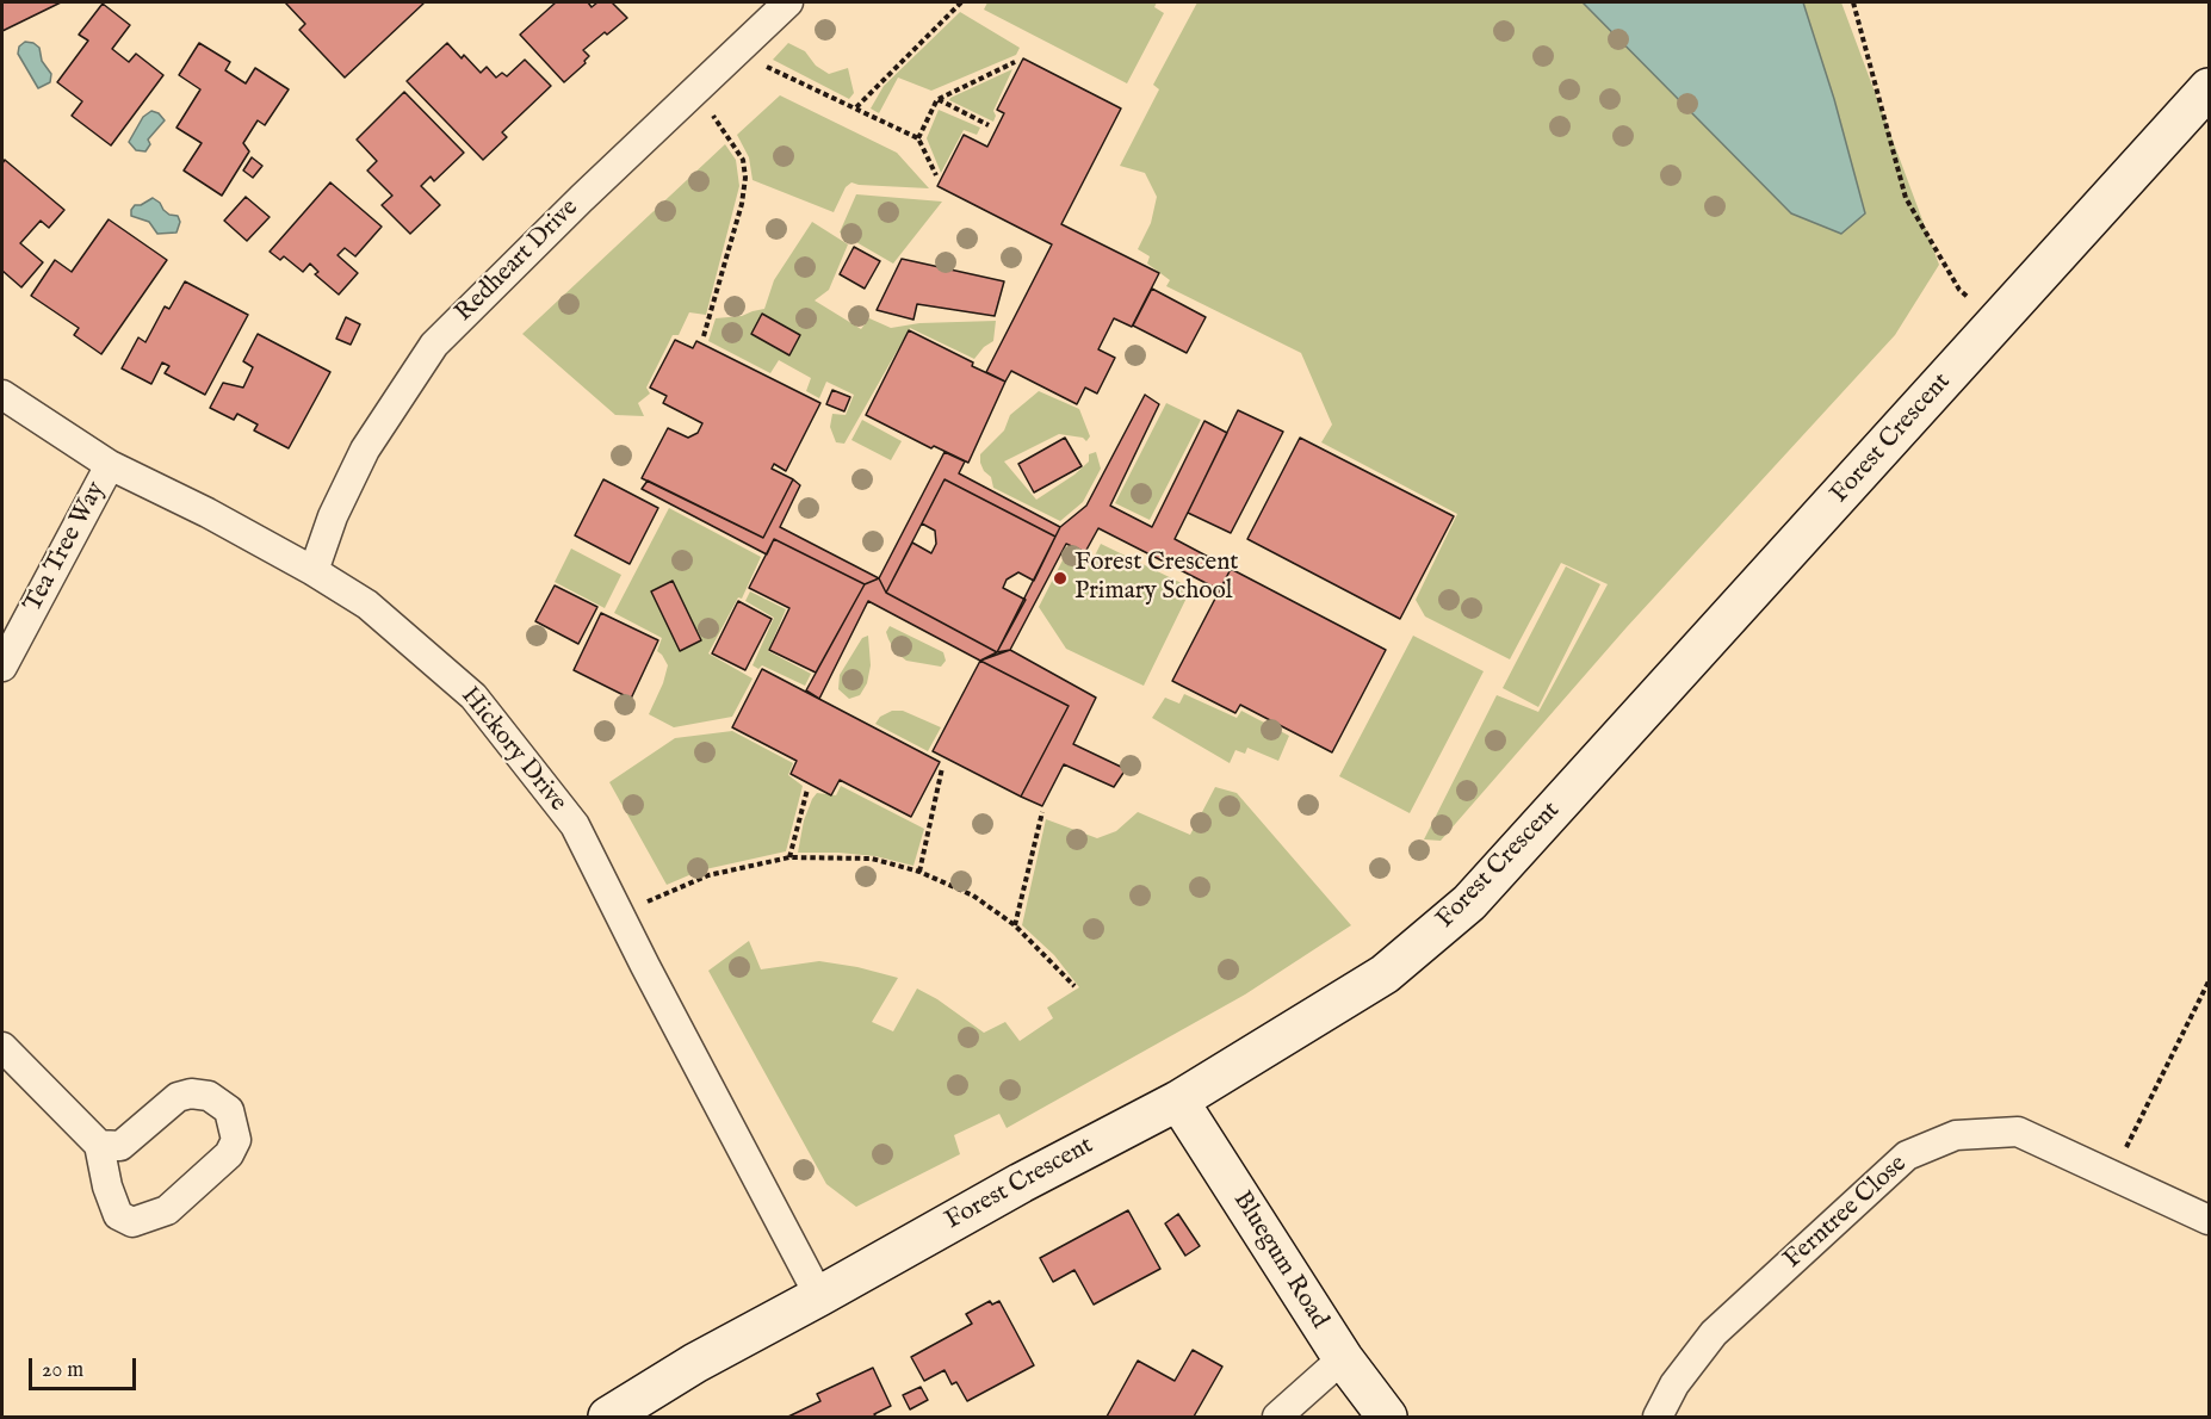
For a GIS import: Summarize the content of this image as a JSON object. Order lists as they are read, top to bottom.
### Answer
{
  "streets": {
    "street": [
      "Redheart Drive",
      "Forest Crescent",
      "Tea Tree Way",
      "Hickory Drive",
      "Ferntree Close",
      "Bluegum Road"
    ]
  },
  "crossings": [
    ["Redheart Drive", "Hickory Drive"],
    ["Forest Crescent", "Hickory Drive"],
    ["Forest Crescent", "Bluegum Road"],
    ["Tea Tree Way", "Hickory Drive"]
  ],
  "places": ["Forest Crescent Primary School"],
  "scale_bar": "20 m"
}
